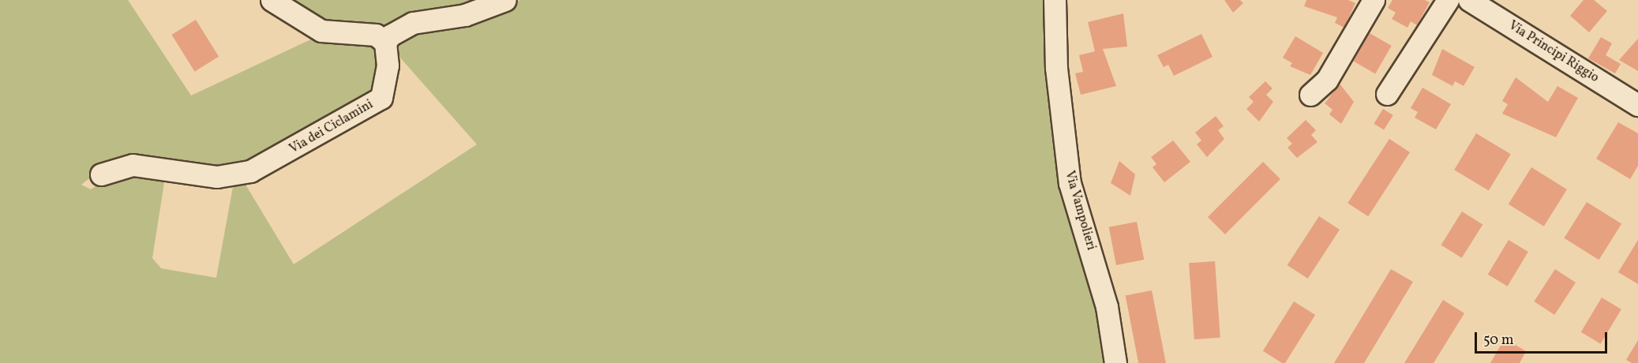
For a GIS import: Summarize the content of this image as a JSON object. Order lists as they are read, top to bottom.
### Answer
{
  "streets": {
    "street": ["Via Principi Riggio", "Via dei Ciclamini", "Via Vampolieri"]
  },
  "scale_bar": "50 m"
}
